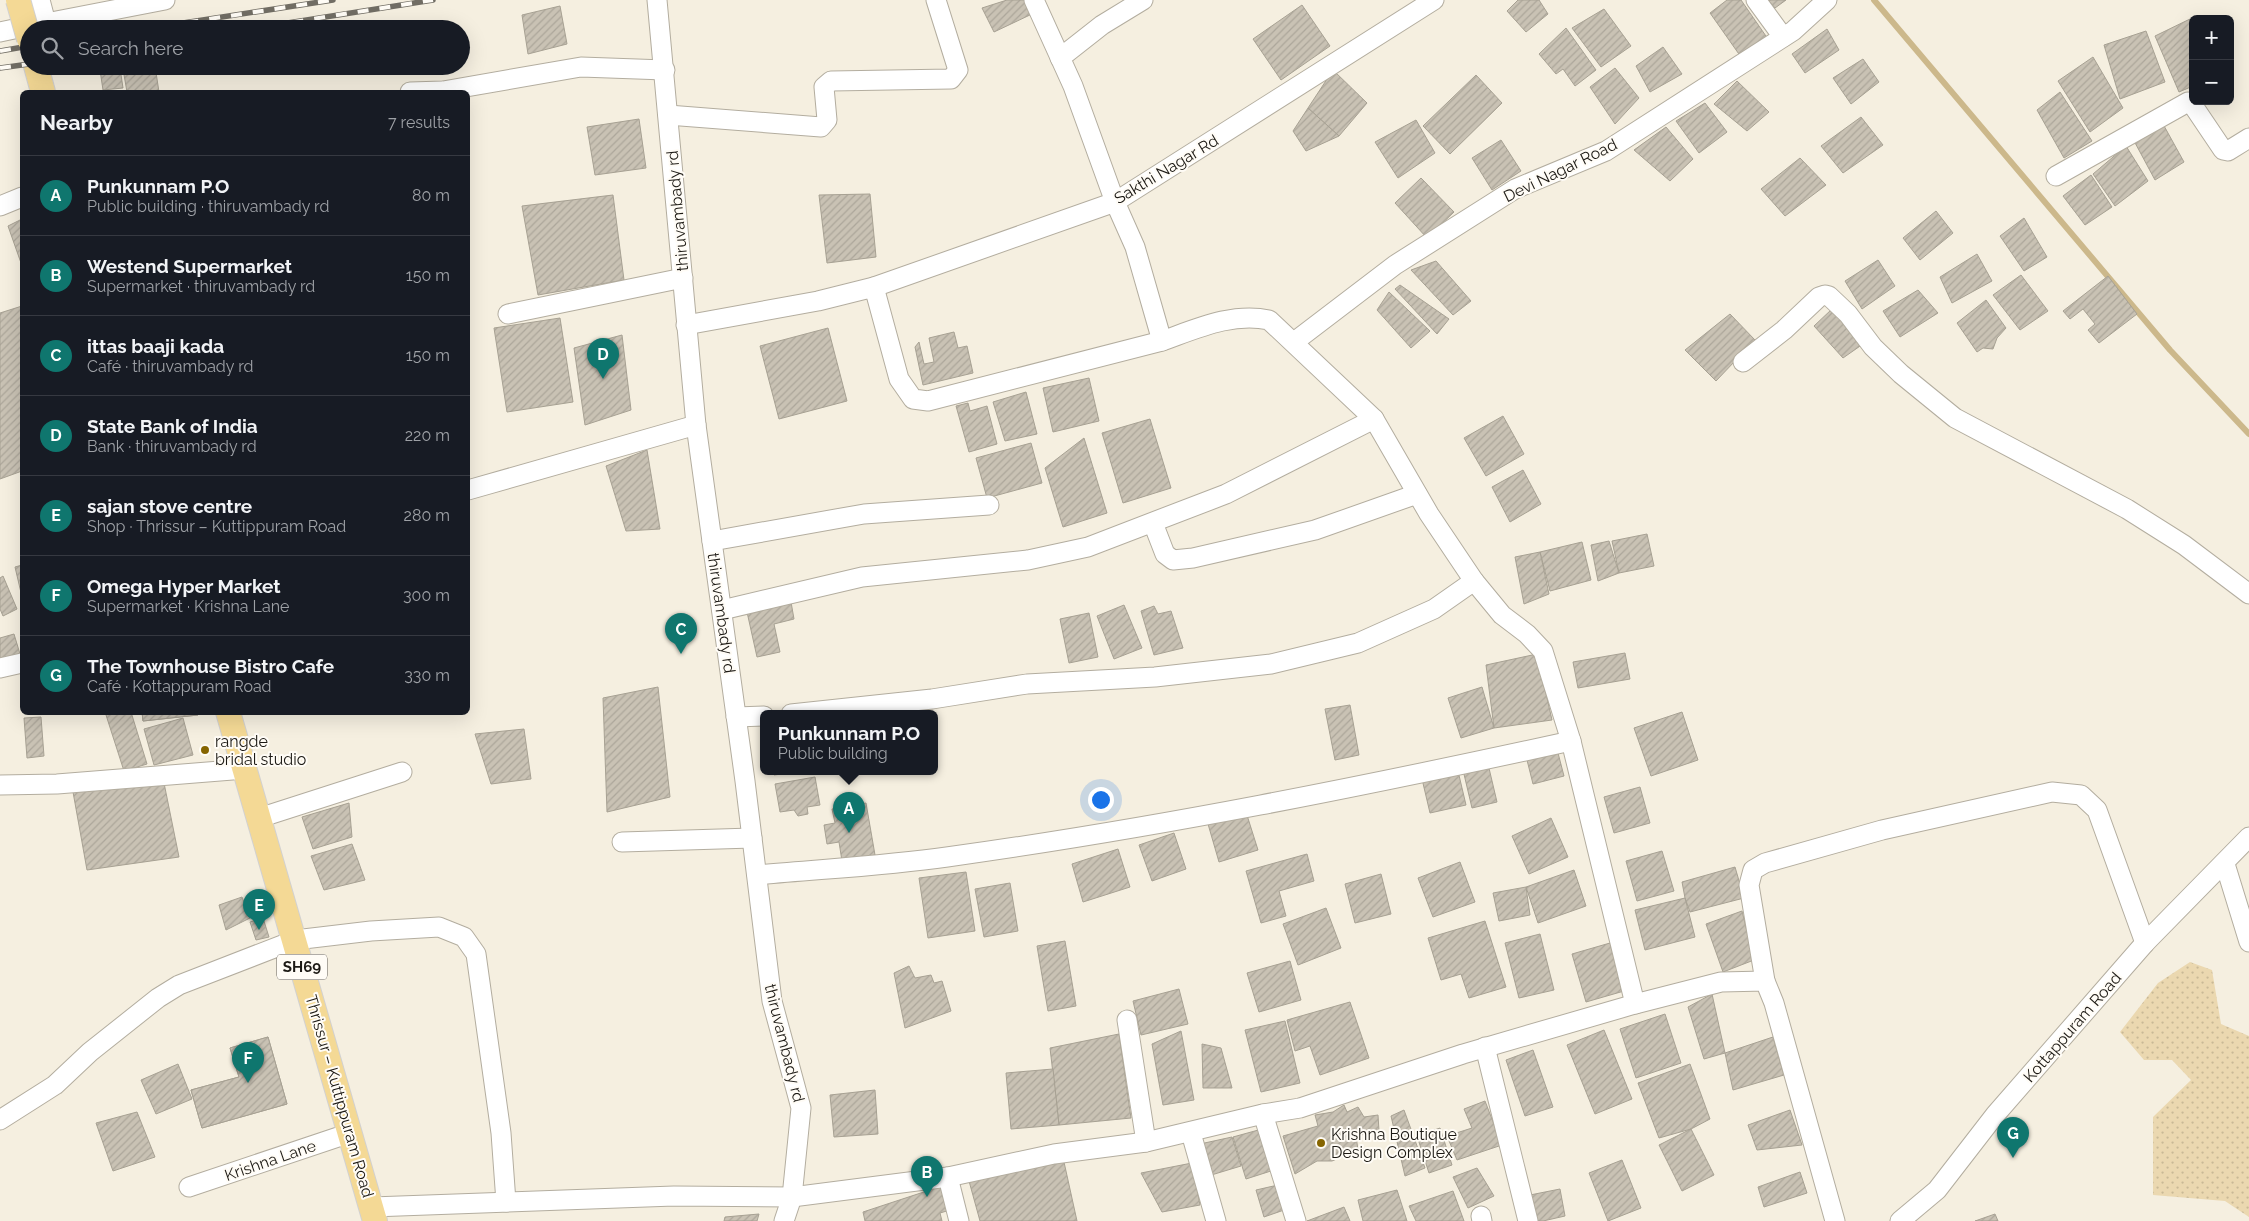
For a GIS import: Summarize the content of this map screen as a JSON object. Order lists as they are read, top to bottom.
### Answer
{
  "streets": {
    "main road": ["SH69", "Thrissur – Kuttippuram Road"],
    "street": [
      "Sakthi Nagar Rd",
      "Devi Nagar Road",
      "thiruvambady rd",
      "Kottappuram Road",
      "Krishna Lane"
    ]
  },
  "crossings": [
    ["Sakthi Nagar Rd", "thiruvambady rd"],
    ["Thrissur – Kuttippuram Road", "Krishna Lane"]
  ],
  "places": ["rangde bridal studio", "Krishna Boutique Design Complex"],
  "page": {
    "map_buttons": ["+", "−"],
    "search": "Search here",
    "heading": ["Nearby", "7 results"],
    "list": [
      {
        "mark": "A",
        "name": "Punkunnam P.O",
        "note": "Public building · thiruvambady rd",
        "value": "80 m"
      },
      {
        "mark": "B",
        "name": "Westend Supermarket",
        "note": "Supermarket · thiruvambady rd",
        "value": "150 m"
      },
      {
        "mark": "C",
        "name": "ittas baaji kada",
        "note": "Café · thiruvambady rd",
        "value": "150 m"
      },
      {
        "mark": "D",
        "name": "State Bank of India",
        "note": "Bank · thiruvambady rd",
        "value": "220 m"
      },
      {
        "mark": "E",
        "name": "sajan stove centre",
        "note": "Shop · Thrissur – Kuttippuram Road",
        "value": "280 m"
      },
      {
        "mark": "F",
        "name": "Omega Hyper Market",
        "note": "Supermarket · Krishna Lane",
        "value": "300 m"
      },
      {
        "mark": "G",
        "name": "The Townhouse Bistro Cafe",
        "note": "Café · Kottappuram Road",
        "value": "330 m"
      }
    ],
    "pins": [
      "D",
      "C",
      "A",
      "E",
      "F",
      "G",
      "B"
    ],
    "popup": ["Punkunnam P.O", "Public building"]
  }
}
